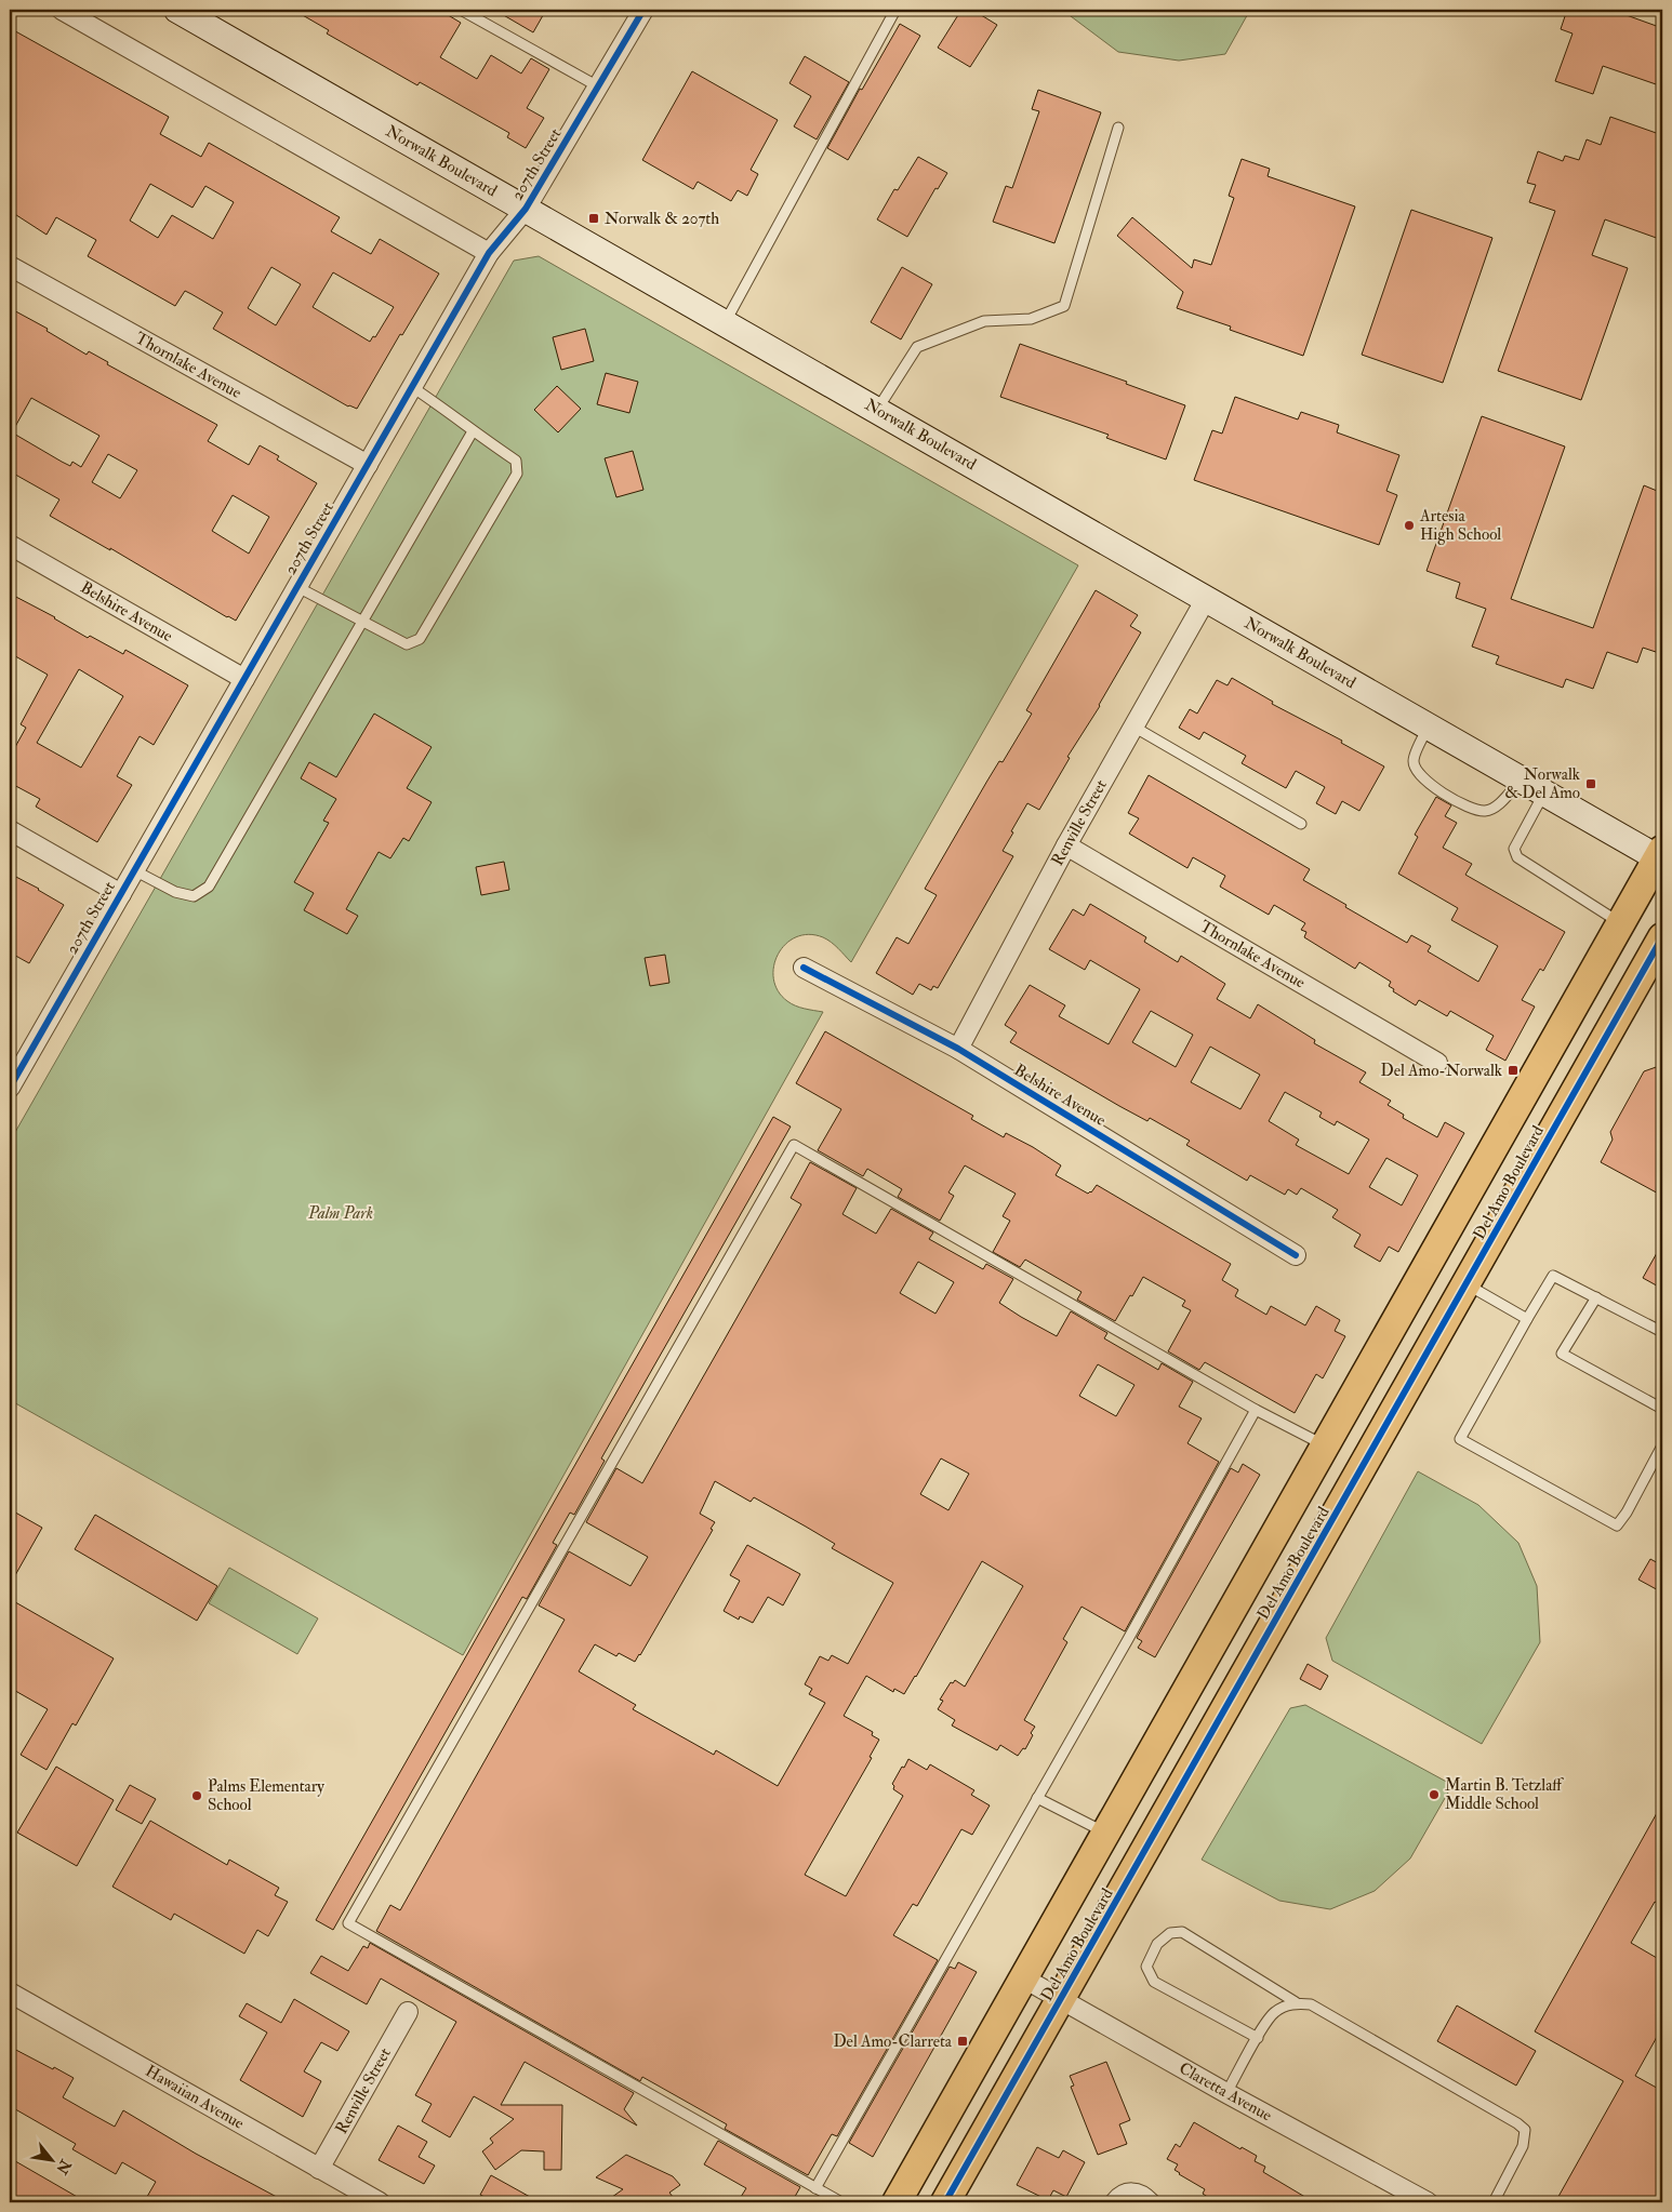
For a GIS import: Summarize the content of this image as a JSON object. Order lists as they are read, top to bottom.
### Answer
{
  "streets": {
    "main road": ["Norwalk Boulevard", "Del Amo Boulevard"],
    "street": [
      "207th Street",
      "Thornlake Avenue",
      "Belshire Avenue",
      "Renville Street",
      "Claretta Avenue",
      "Hawaiian Avenue"
    ]
  },
  "crossings": [
    ["Norwalk Boulevard", "207th Street"],
    ["Norwalk Boulevard", "Renville Street"],
    ["Norwalk Boulevard", "Del Amo Boulevard"],
    ["207th Street", "Thornlake Avenue"],
    ["207th Street", "Belshire Avenue"],
    ["Thornlake Avenue", "Renville Street"],
    ["Belshire Avenue", "Renville Street"],
    ["Renville Street", "Hawaiian Avenue"],
    ["Del Amo Boulevard", "Claretta Avenue"]
  ],
  "parks": ["Palm Park"],
  "places": {
    "transit": [
      "Norwalk & 207th",
      "Norwalk & Del Amo",
      "Del Amo-Norwalk",
      "Del Amo-Clarreta"
    ],
    "other": ["Artesia High School", "Martin B. Tetzlaff Middle School", "Palms Elementary School"]
  },
  "north": "bottom right"
}
